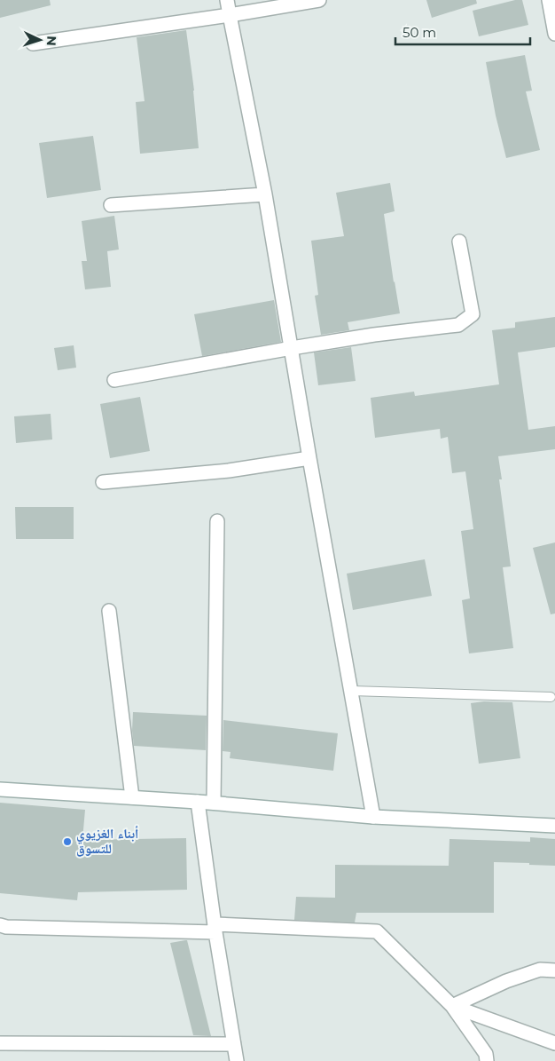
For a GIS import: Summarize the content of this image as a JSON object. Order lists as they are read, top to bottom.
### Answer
{
  "places": ["أبناء الغزيوي للتسوق"],
  "scale_bar": "50 m",
  "north": "right"
}
